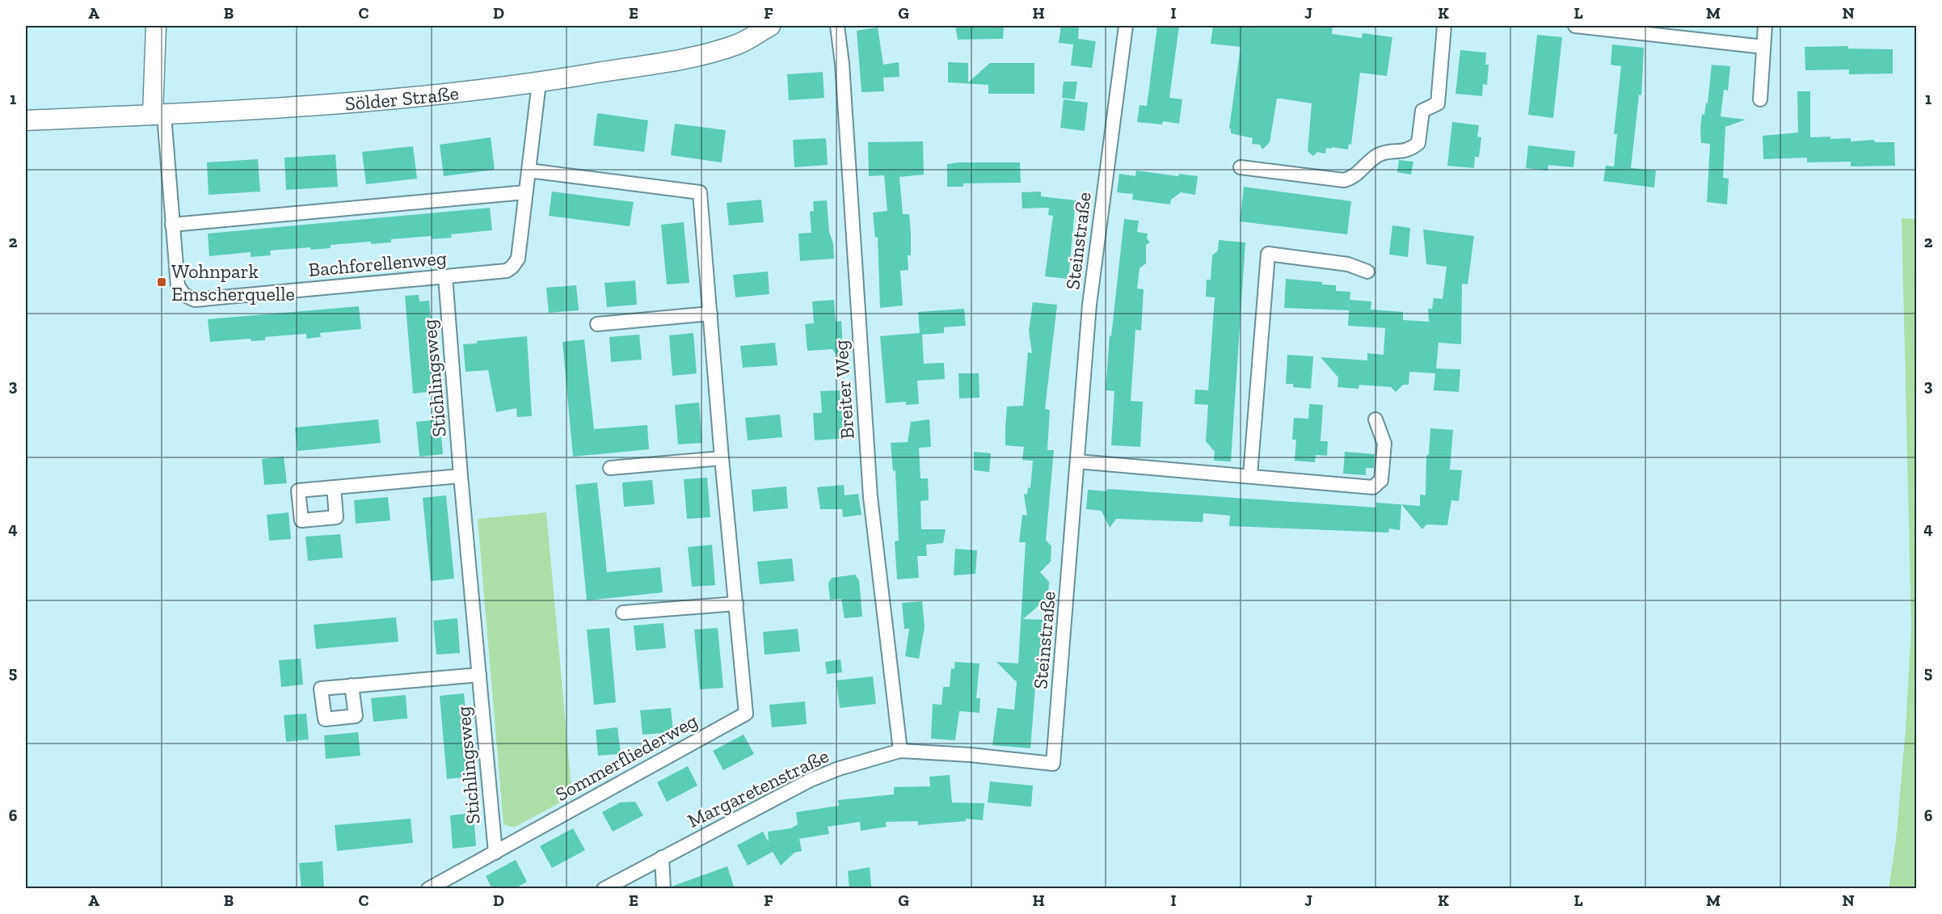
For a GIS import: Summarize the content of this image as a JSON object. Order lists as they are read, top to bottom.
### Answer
{
  "streets": {
    "street": [
      "Sölder Straße",
      "Steinstraße",
      "Bachforellenweg",
      "Stichlingsweg",
      "Breiter Weg",
      "Sommerfliederweg",
      "Margaretenstraße"
    ]
  },
  "crossings": [
    ["Sölder Straße", "Bachforellenweg"],
    ["Steinstraße", "Margaretenstraße"],
    ["Bachforellenweg", "Stichlingsweg"],
    ["Bachforellenweg", "Sommerfliederweg"],
    ["Stichlingsweg", "Sommerfliederweg"],
    ["Breiter Weg", "Margaretenstraße"]
  ],
  "places": {
    "transit": ["Wohnpark Emscherquelle"]
  },
  "grid": {
    "columns": [
      "A",
      "B",
      "C",
      "D",
      "E",
      "F",
      "G",
      "H",
      "I",
      "J",
      "K",
      "L",
      "M",
      "N"
    ],
    "rows": [
      "1",
      "2",
      "3",
      "4",
      "5",
      "6"
    ]
  }
}
